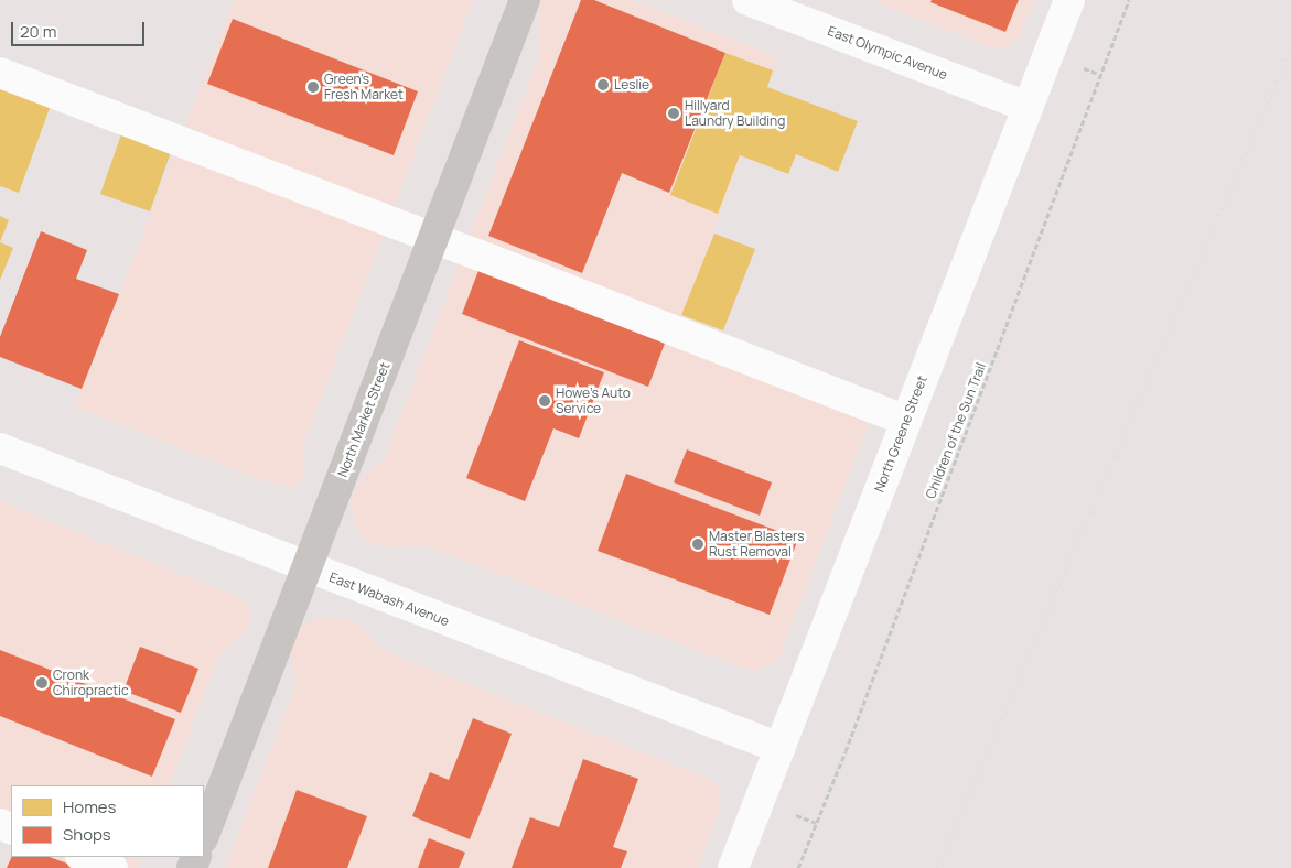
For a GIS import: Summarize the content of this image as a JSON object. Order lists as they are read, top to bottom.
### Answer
{
  "streets": {
    "main road": ["North Market Street"],
    "street": ["East Olympic Avenue", "North Greene Street", "East Wabash Avenue"],
    "path": ["Children of the Sun Trail"]
  },
  "crossings": [
    ["East Olympic Avenue", "North Greene Street"],
    ["North Market Street", "East Wabash Avenue"],
    ["North Greene Street", "East Wabash Avenue"]
  ],
  "places": [
    "Leslie",
    "Green's Fresh Market",
    "Hillyard Laundry Building",
    "Howe's Auto Service",
    "Master Blasters Rust Removal",
    "Cronk Chiropractic"
  ],
  "legend": ["Homes", "Shops"],
  "scale_bar": "20 m"
}
